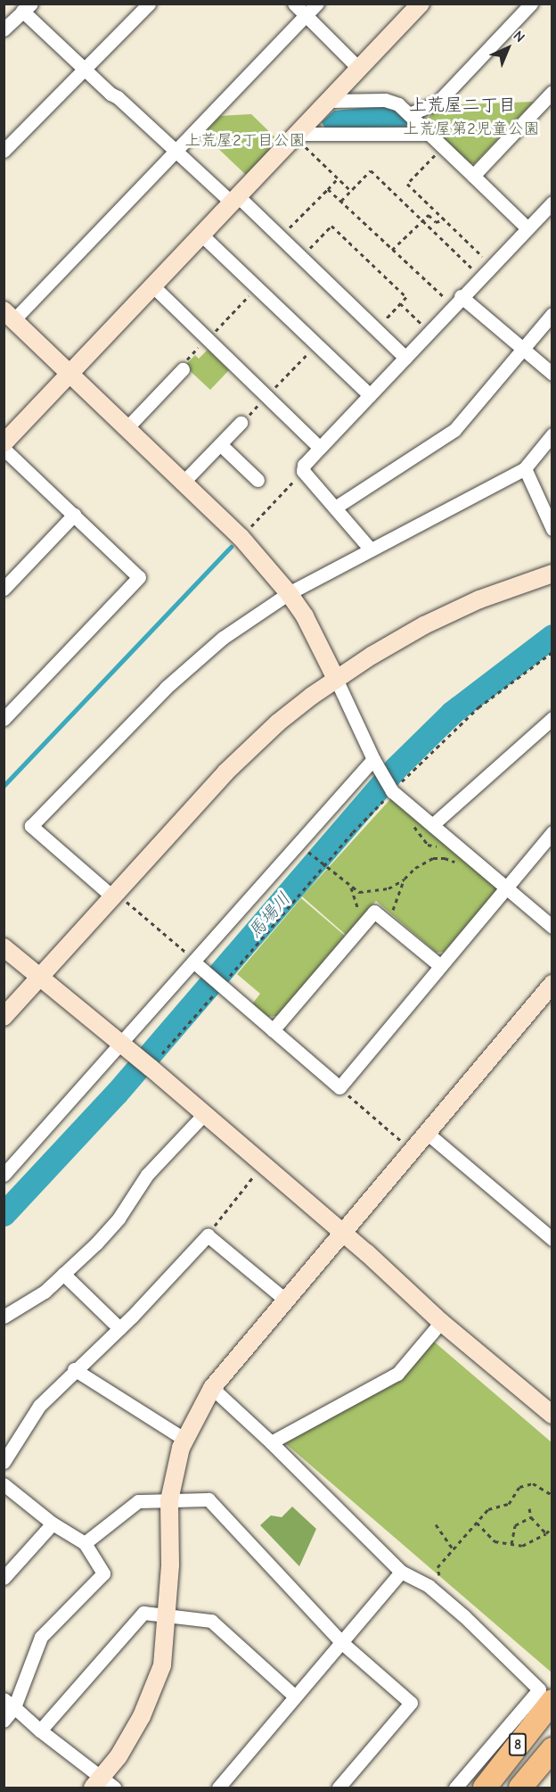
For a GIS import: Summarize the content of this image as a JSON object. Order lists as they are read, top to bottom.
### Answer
{
  "streets": {
    "highway": ["8"]
  },
  "districts": ["上荒屋二丁目"],
  "water": ["馬場川"],
  "parks": ["上荒屋第2児童公園", "上荒屋2丁目公園"],
  "north": "top right"
}
